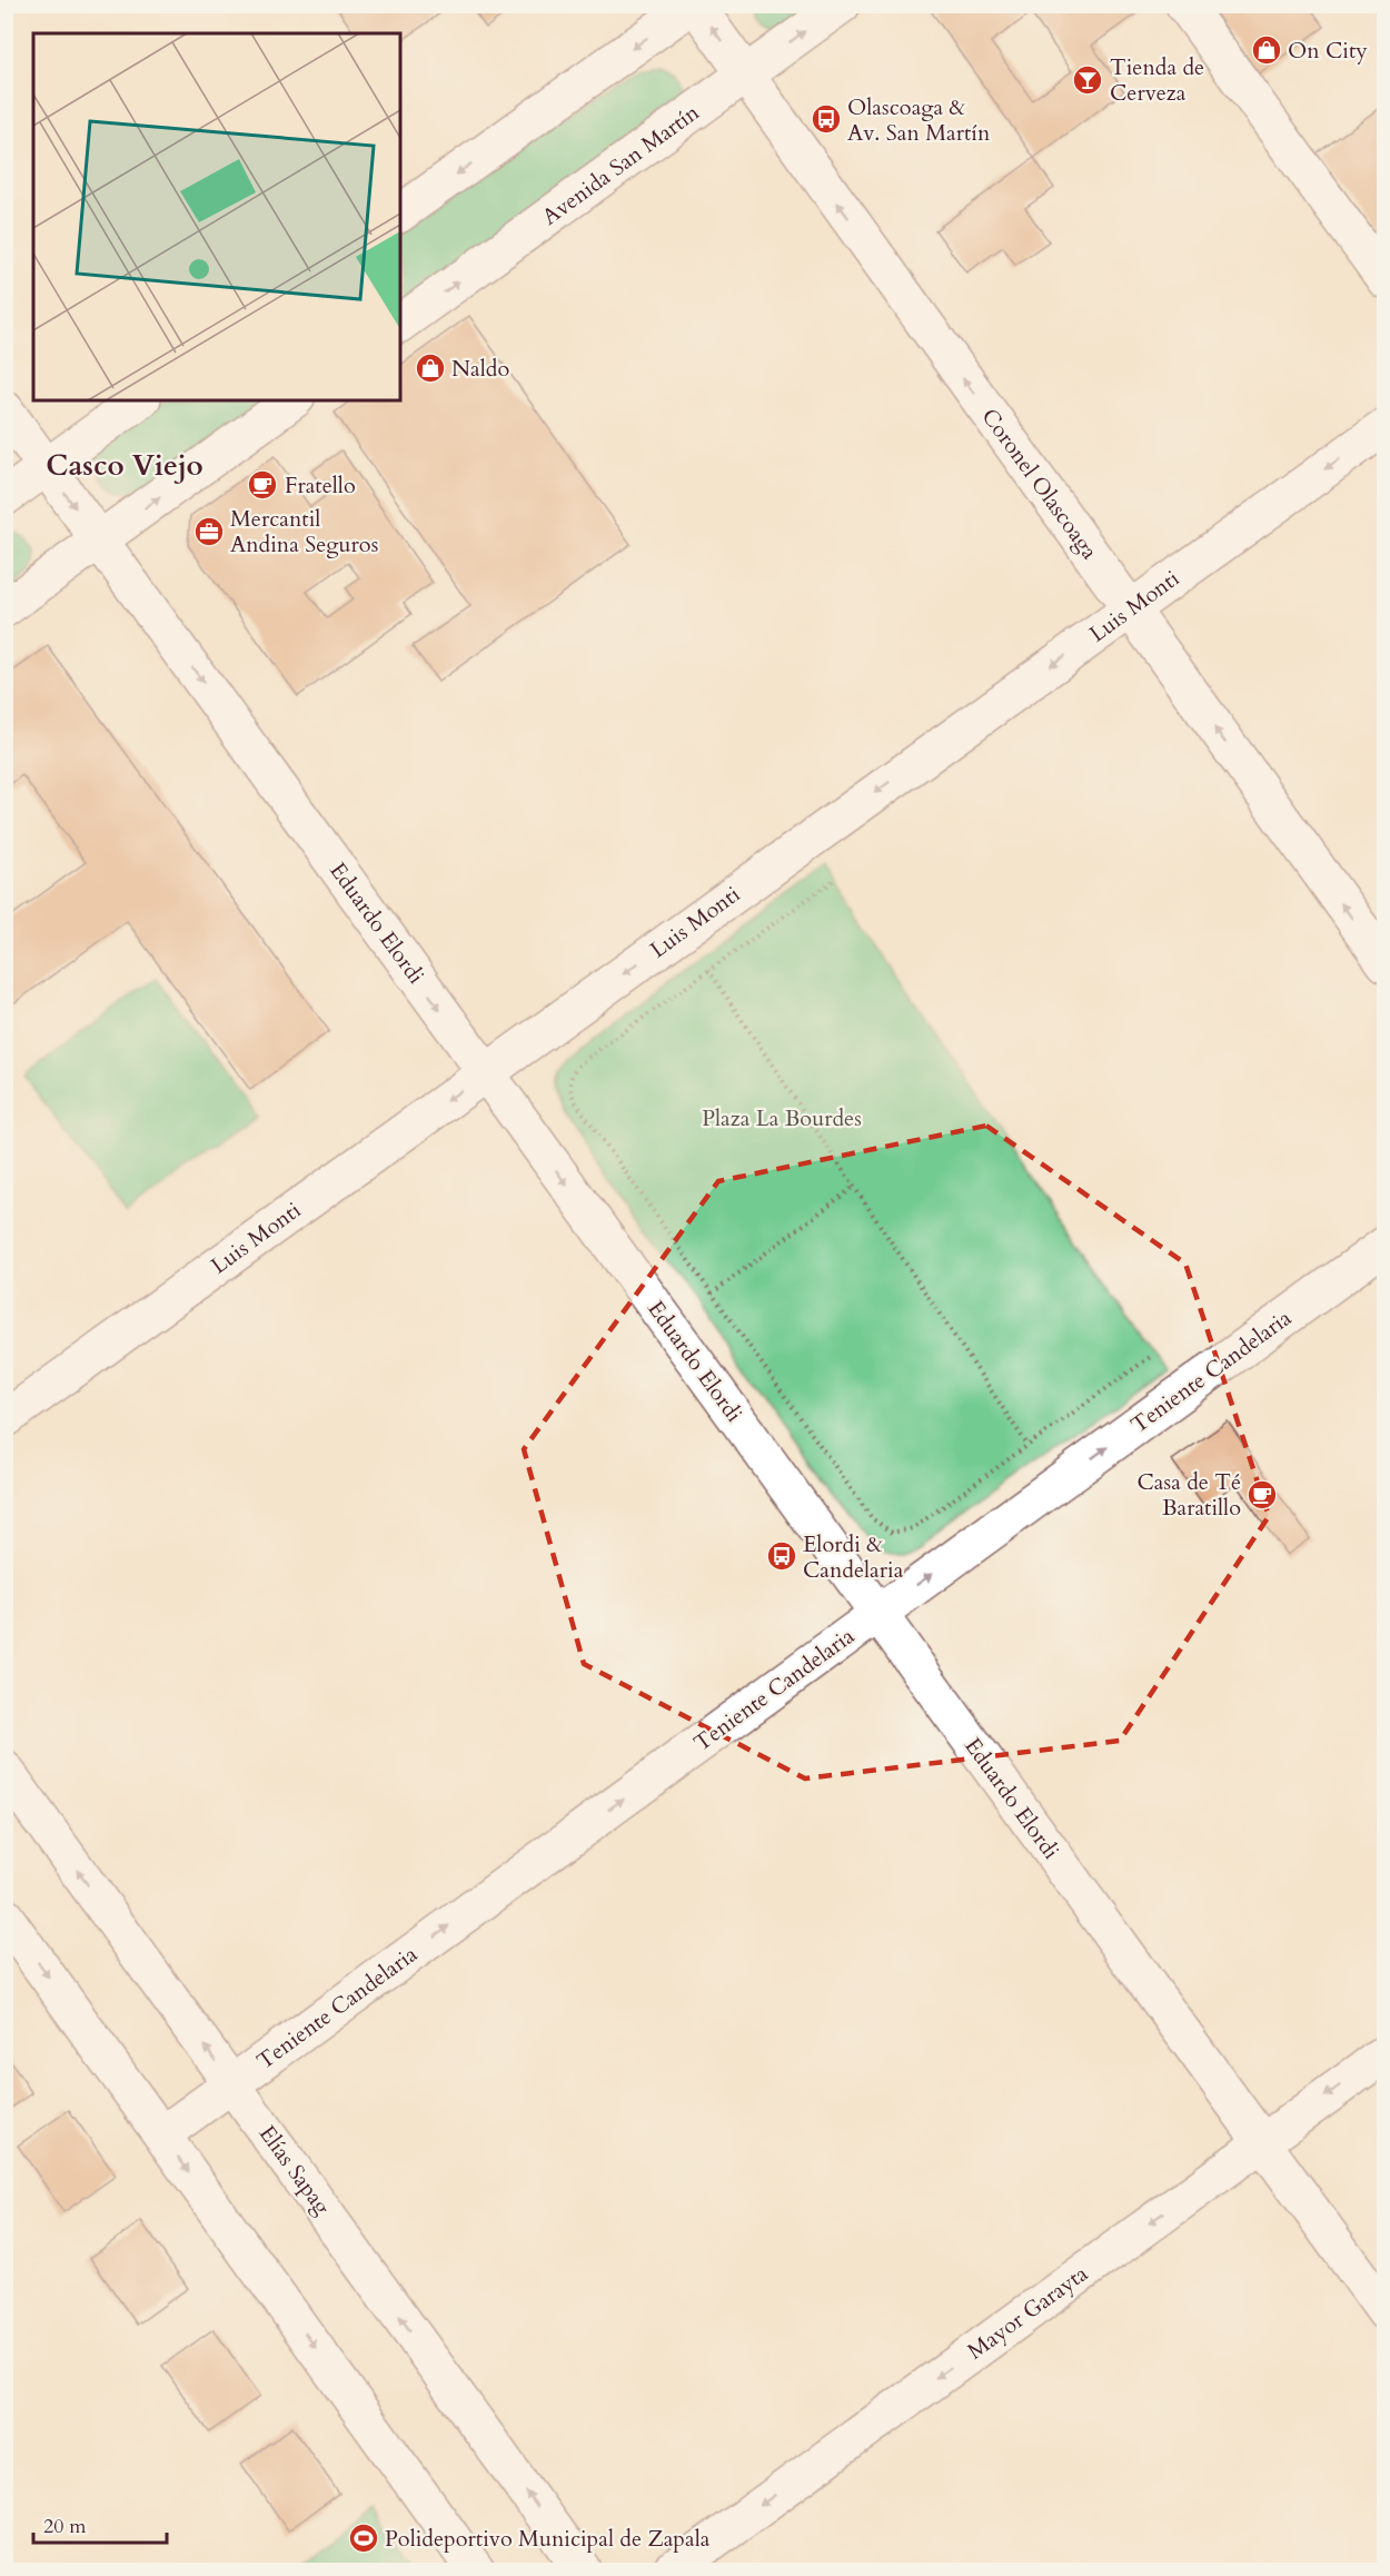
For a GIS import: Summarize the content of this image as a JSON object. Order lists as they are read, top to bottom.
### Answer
{
  "streets": {
    "street": [
      "Avenida San Martín",
      "Coronel Olascoaga",
      "Luis Monti",
      "Eduardo Elordi",
      "Teniente Candelaria",
      "Elías Sapag",
      "Mayor Garayta"
    ]
  },
  "crossings": [
    ["Avenida San Martín", "Coronel Olascoaga"],
    ["Coronel Olascoaga", "Luis Monti"],
    ["Luis Monti", "Eduardo Elordi"],
    ["Eduardo Elordi", "Teniente Candelaria"],
    ["Eduardo Elordi", "Mayor Garayta"],
    ["Teniente Candelaria", "Elías Sapag"]
  ],
  "one_way": [
    "Coronel Olascoaga",
    "Luis Monti",
    "Eduardo Elordi",
    "Teniente Candelaria",
    "Mayor Garayta"
  ],
  "districts": ["Casco Viejo"],
  "parks": ["Plaza La Bourdes"],
  "places": {
    "shop": ["On City", "Naldo"],
    "bar": ["Tienda de Cerveza"],
    "bus stop": ["Olascoaga & Av. San Martín", "Elordi & Candelaria"],
    "cafe": ["Fratello", "Casa de Té Baratillo"],
    "office": ["Mercantil Andina Seguros"],
    "sports": ["Polideportivo Municipal de Zapala"]
  },
  "scale_bar": "20 m"
}
